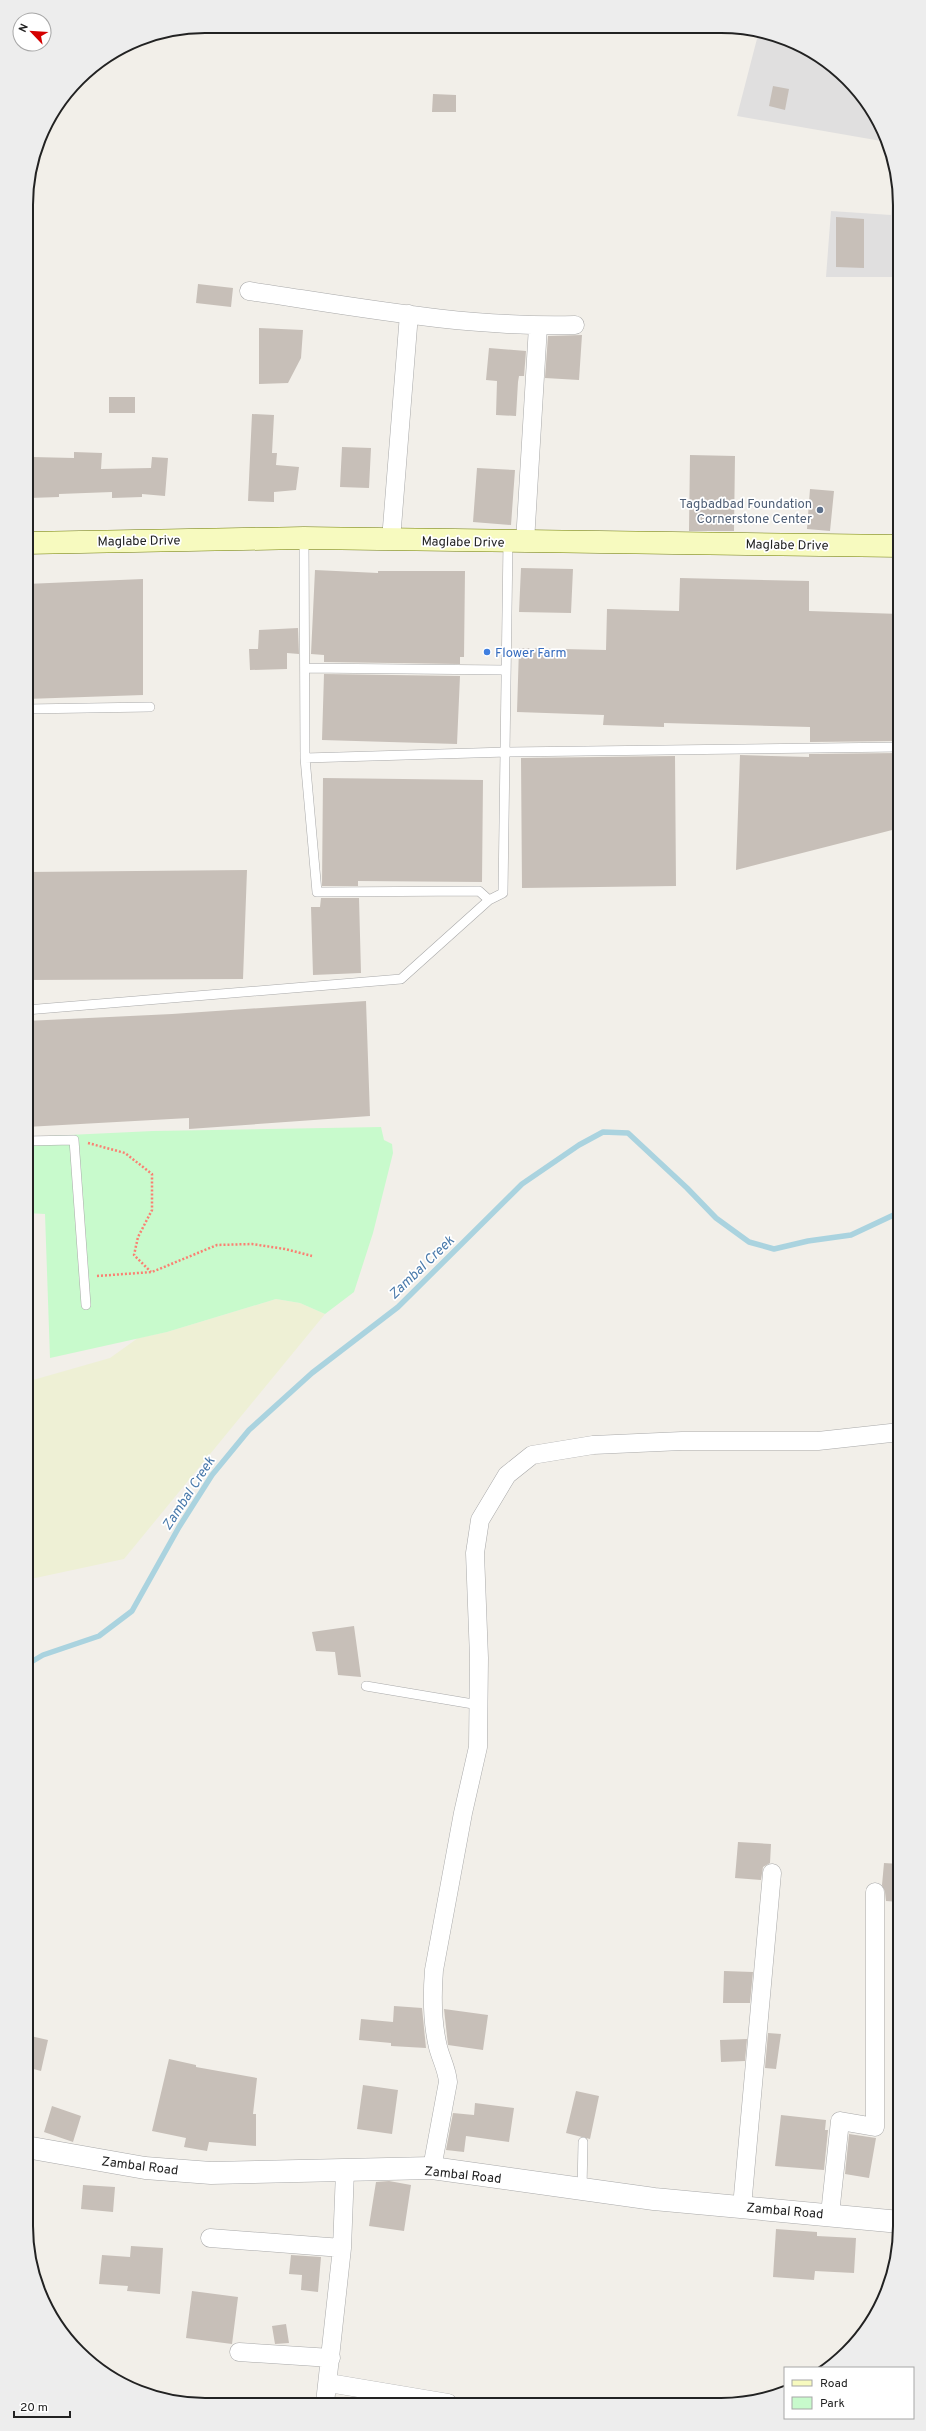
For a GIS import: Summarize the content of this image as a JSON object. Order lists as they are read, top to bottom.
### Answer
{
  "streets": {
    "main road": ["Maglabe Drive"],
    "street": ["Zambal Road"]
  },
  "water": ["Zambal Creek"],
  "places": ["Tagbadbad Foundation Cornerstone Center", "Flower Farm"],
  "legend": ["Road", "Park"],
  "scale_bar": "20 m",
  "north": "top left"
}
